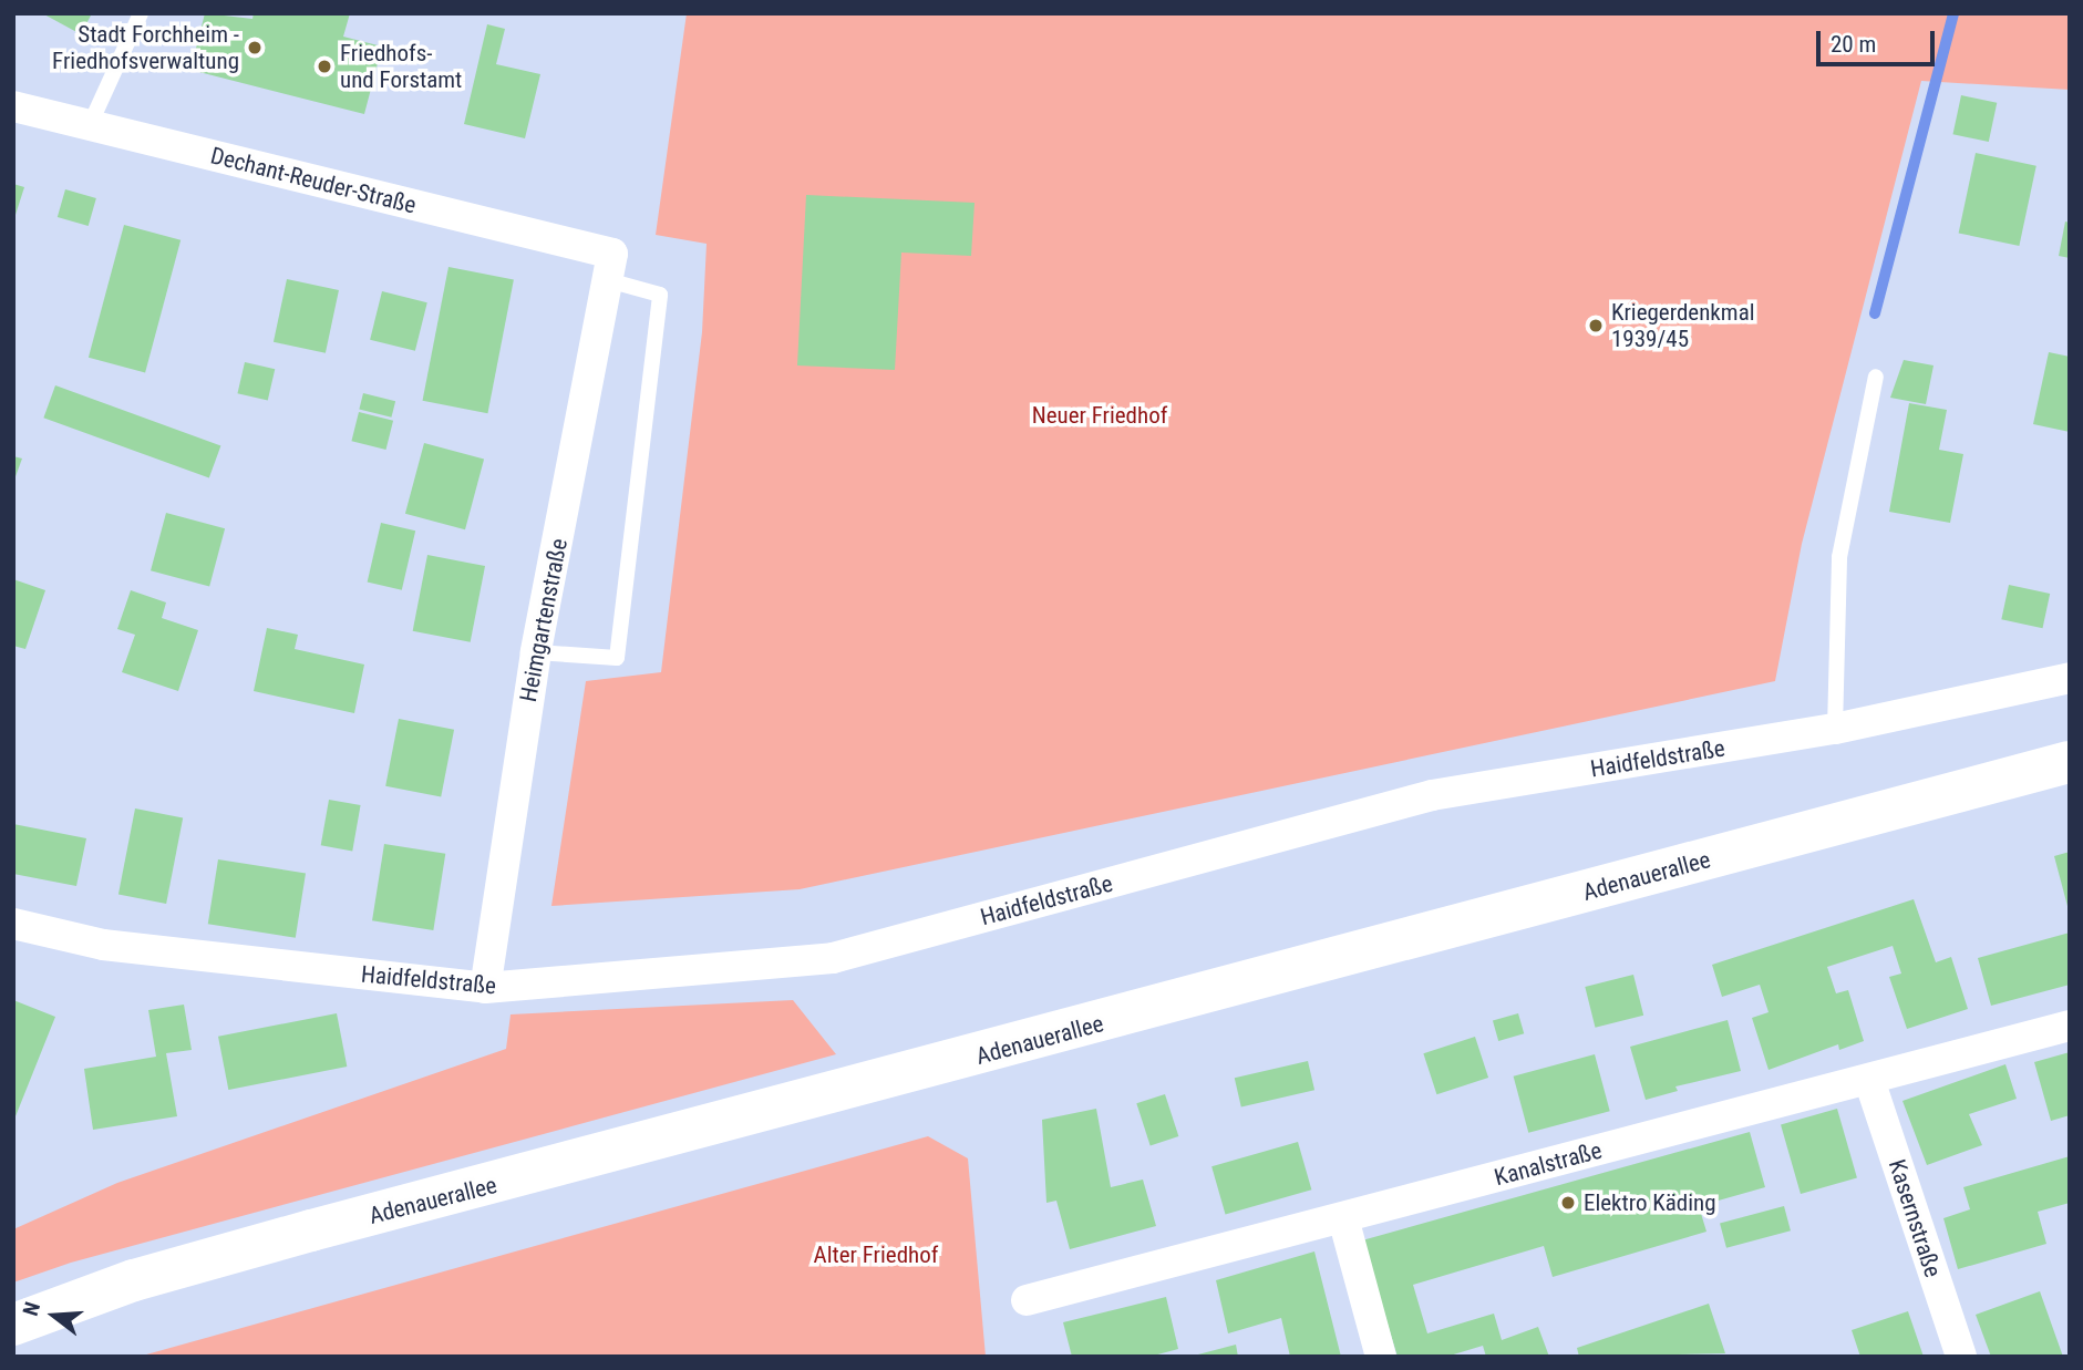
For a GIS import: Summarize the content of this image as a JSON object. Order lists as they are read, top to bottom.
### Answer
{
  "streets": {
    "main road": ["Adenauerallee"],
    "street": [
      "Dechant-Reuder-Straße",
      "Heimgartenstraße",
      "Haidfeldstraße",
      "Kanalstraße",
      "Kasernstraße"
    ]
  },
  "crossings": [
    ["Dechant-Reuder-Straße", "Heimgartenstraße"],
    ["Heimgartenstraße", "Haidfeldstraße"],
    ["Kanalstraße", "Kasernstraße"]
  ],
  "parks": ["Neuer Friedhof", "Alter Friedhof"],
  "places": [
    "Stadt Forchheim - Friedhofsverwaltung",
    "Friedhofs- und Forstamt",
    "Kriegerdenkmal 1939/45",
    "Elektro Käding"
  ],
  "scale_bar": "20 m",
  "north": "left"
}
